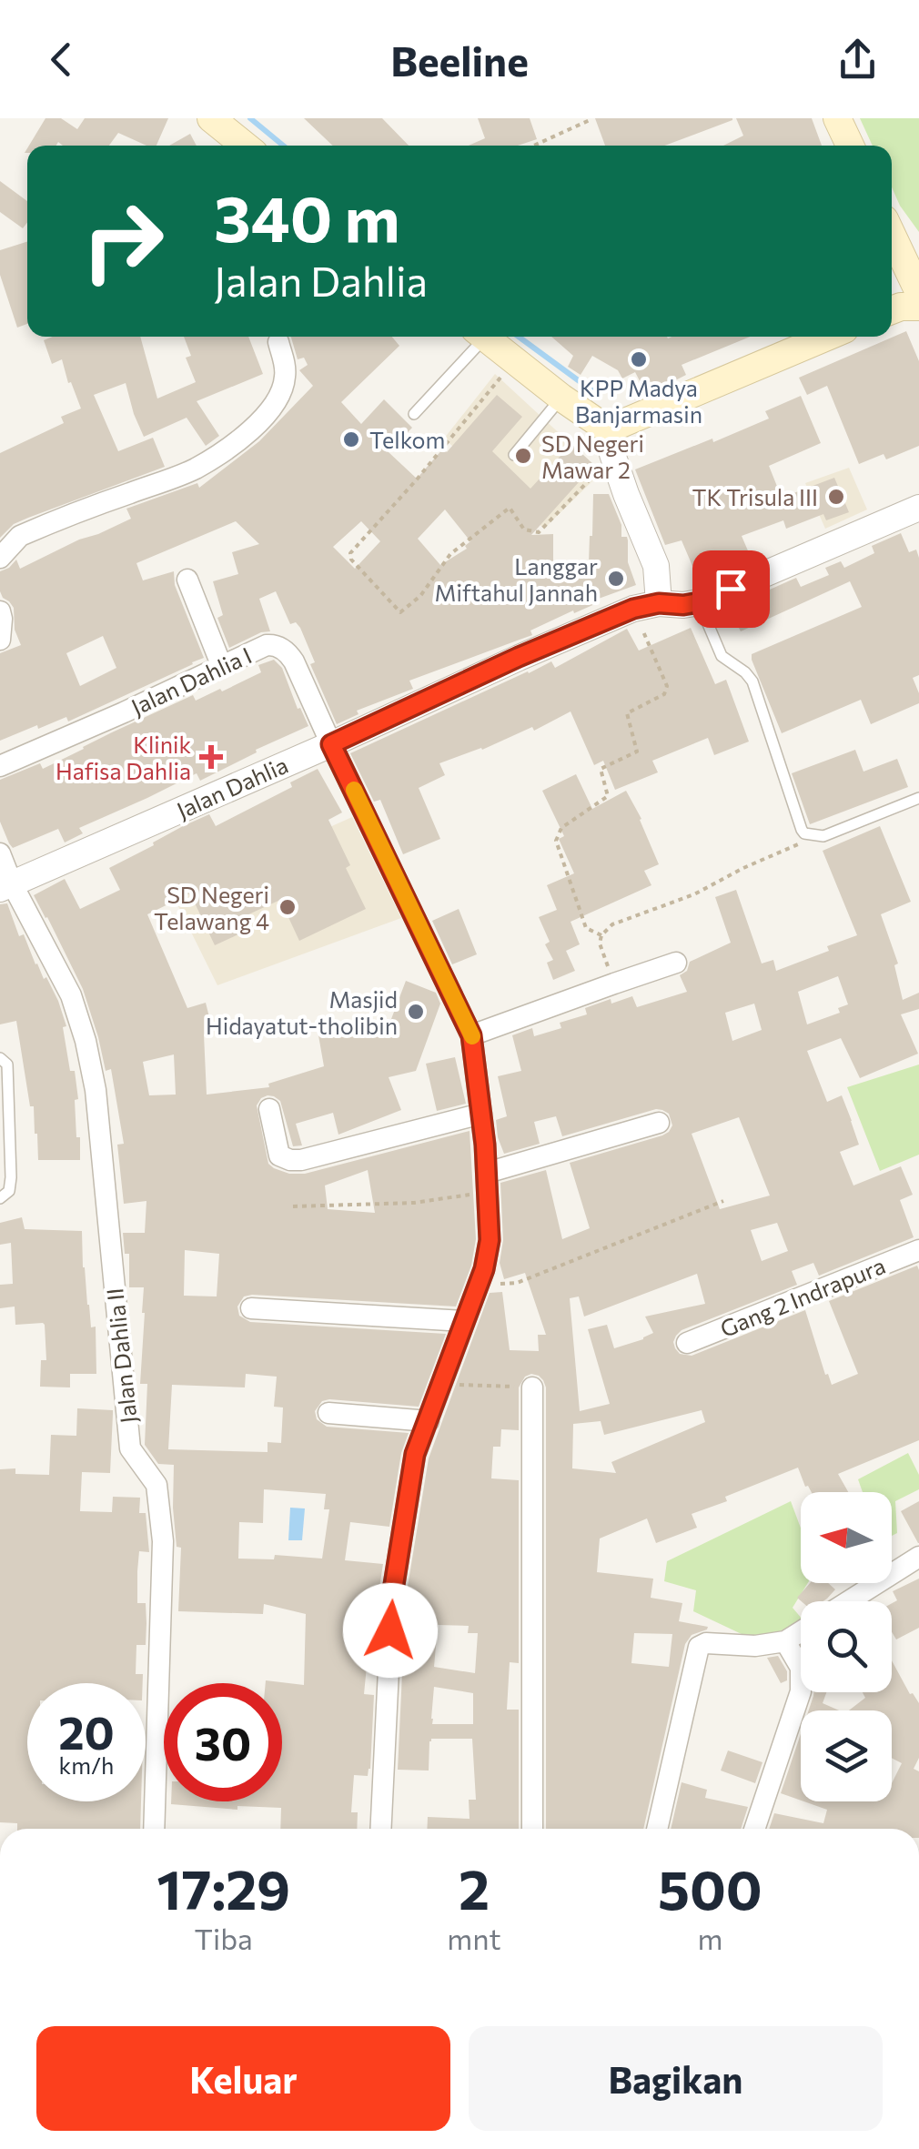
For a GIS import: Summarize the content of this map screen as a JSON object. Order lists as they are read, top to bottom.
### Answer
{
  "streets": {
    "street": [
      "Jalan Dahlia I",
      "Jalan Dahlia",
      "Gang 2 Indrapura",
      "Jalan Dahlia II"
    ]
  },
  "crossings": [
    ["Jalan Dahlia I", "Jalan Dahlia"],
    ["Jalan Dahlia", "Jalan Dahlia II"]
  ],
  "places": {
    "other": [
      "KPP Madya Banjarmasin",
      "Telkom",
      "SD Negeri Mawar 2",
      "TK Trisula III",
      "Langgar Miftahul Jannah",
      "SD Negeri Telawang 4",
      "Masjid Hidayatut-tholibin"
    ],
    "health": ["Klinik Hafisa Dahlia"]
  },
  "north": "left",
  "page": {
    "header": "Beeline",
    "turn": ["340 m", "Jalan Dahlia"],
    "speed": "20 km/h",
    "limit": "30",
    "eta": [
      "17:29",
      "Tiba",
      "2",
      "mnt",
      "500",
      "m"
    ],
    "buttons": ["Keluar", "Bagikan"]
  }
}
